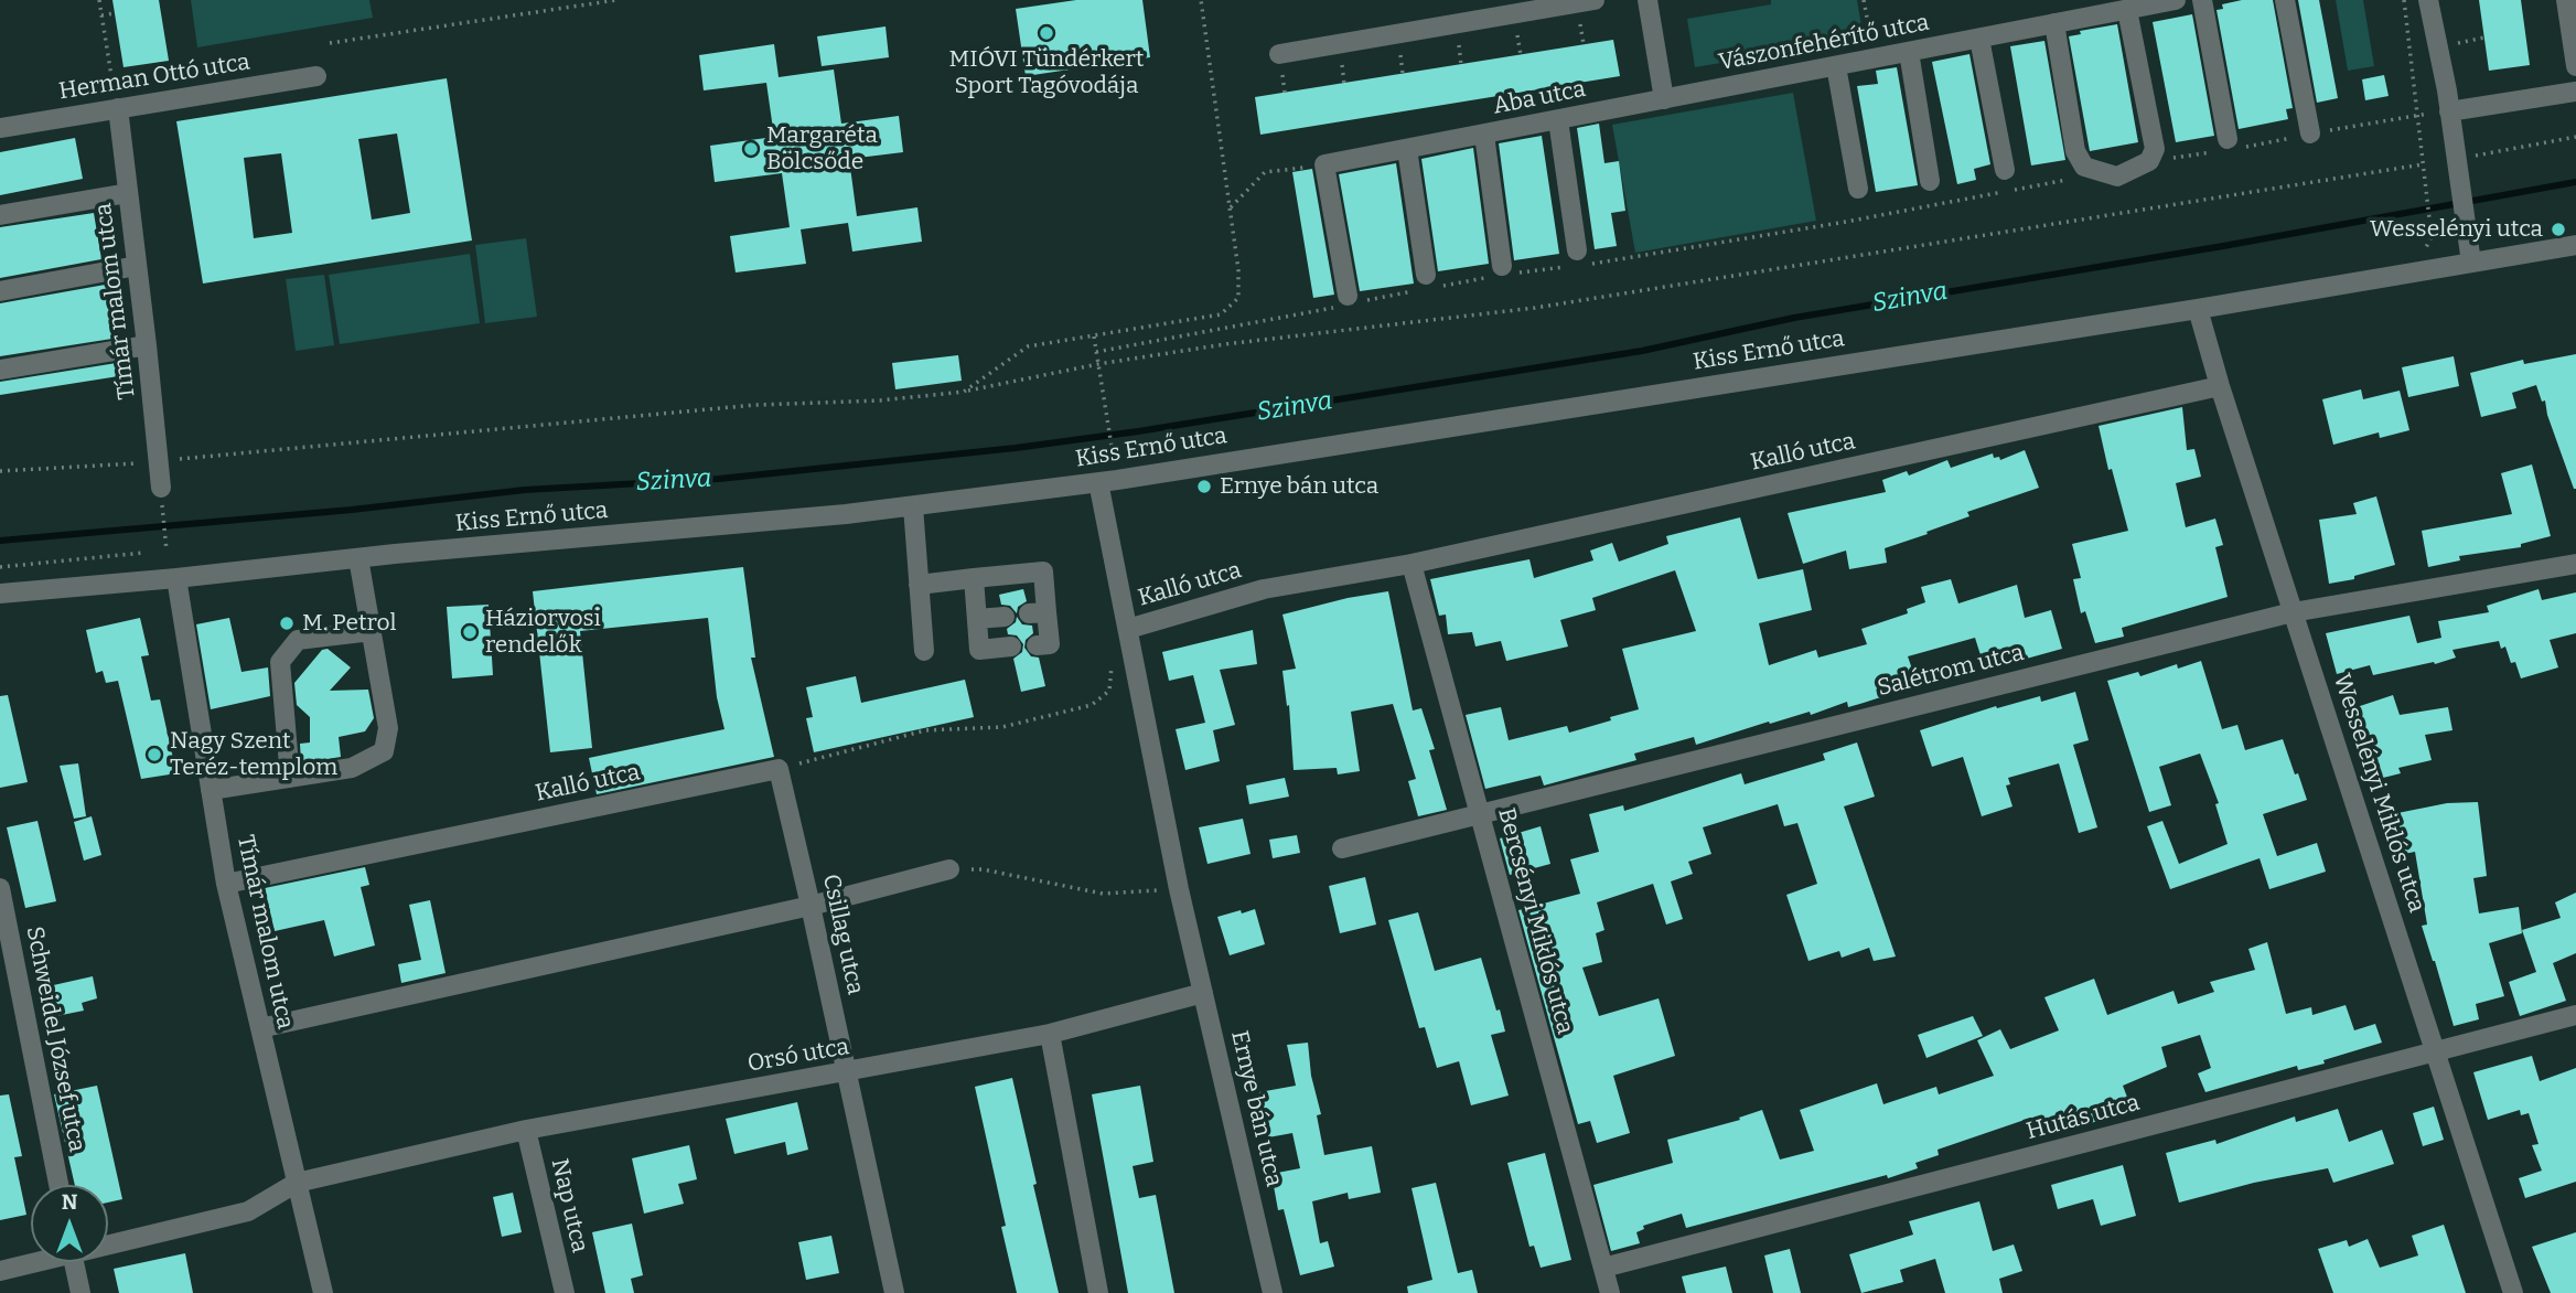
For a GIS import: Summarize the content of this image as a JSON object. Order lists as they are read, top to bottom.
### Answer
{
  "streets": {
    "street": [
      "Vászonfehérítő utca",
      "Herman Ottó utca",
      "Aba utca",
      "Tímár malom utca",
      "Kiss Ernő utca",
      "Kalló utca",
      "Salétrom utca",
      "Wesselényi Miklós utca",
      "Bercsényi Miklós utca",
      "Csillag utca",
      "Schweidel József utca",
      "Orsó utca",
      "Ernye bán utca",
      "Hutás utca",
      "Nap utca"
    ]
  },
  "crossings": [
    ["Vászonfehérítő utca", "Aba utca"],
    ["Herman Ottó utca", "Tímár malom utca"],
    ["Tímár malom utca", "Kiss Ernő utca"],
    ["Tímár malom utca", "Kalló utca"],
    ["Tímár malom utca", "Orsó utca"],
    ["Kiss Ernő utca", "Wesselényi Miklós utca"],
    ["Kiss Ernő utca", "Ernye bán utca"],
    ["Kalló utca", "Wesselényi Miklós utca"],
    ["Kalló utca", "Bercsényi Miklós utca"],
    ["Kalló utca", "Csillag utca"],
    ["Kalló utca", "Ernye bán utca"],
    ["Salétrom utca", "Wesselényi Miklós utca"],
    ["Salétrom utca", "Bercsényi Miklós utca"],
    ["Wesselényi Miklós utca", "Hutás utca"],
    ["Bercsényi Miklós utca", "Hutás utca"],
    ["Csillag utca", "Orsó utca"],
    ["Orsó utca", "Ernye bán utca"],
    ["Orsó utca", "Nap utca"]
  ],
  "water": ["Szinva"],
  "places": [
    "MIÓVI Tündérkert Sport Tagóvodája",
    "Margaréta Bölcsőde",
    "Wesselényi utca",
    "Ernye bán utca",
    "M. Petrol",
    "Háziorvosi rendelők",
    "Nagy Szent Teréz-templom"
  ],
  "north": "top"
}
